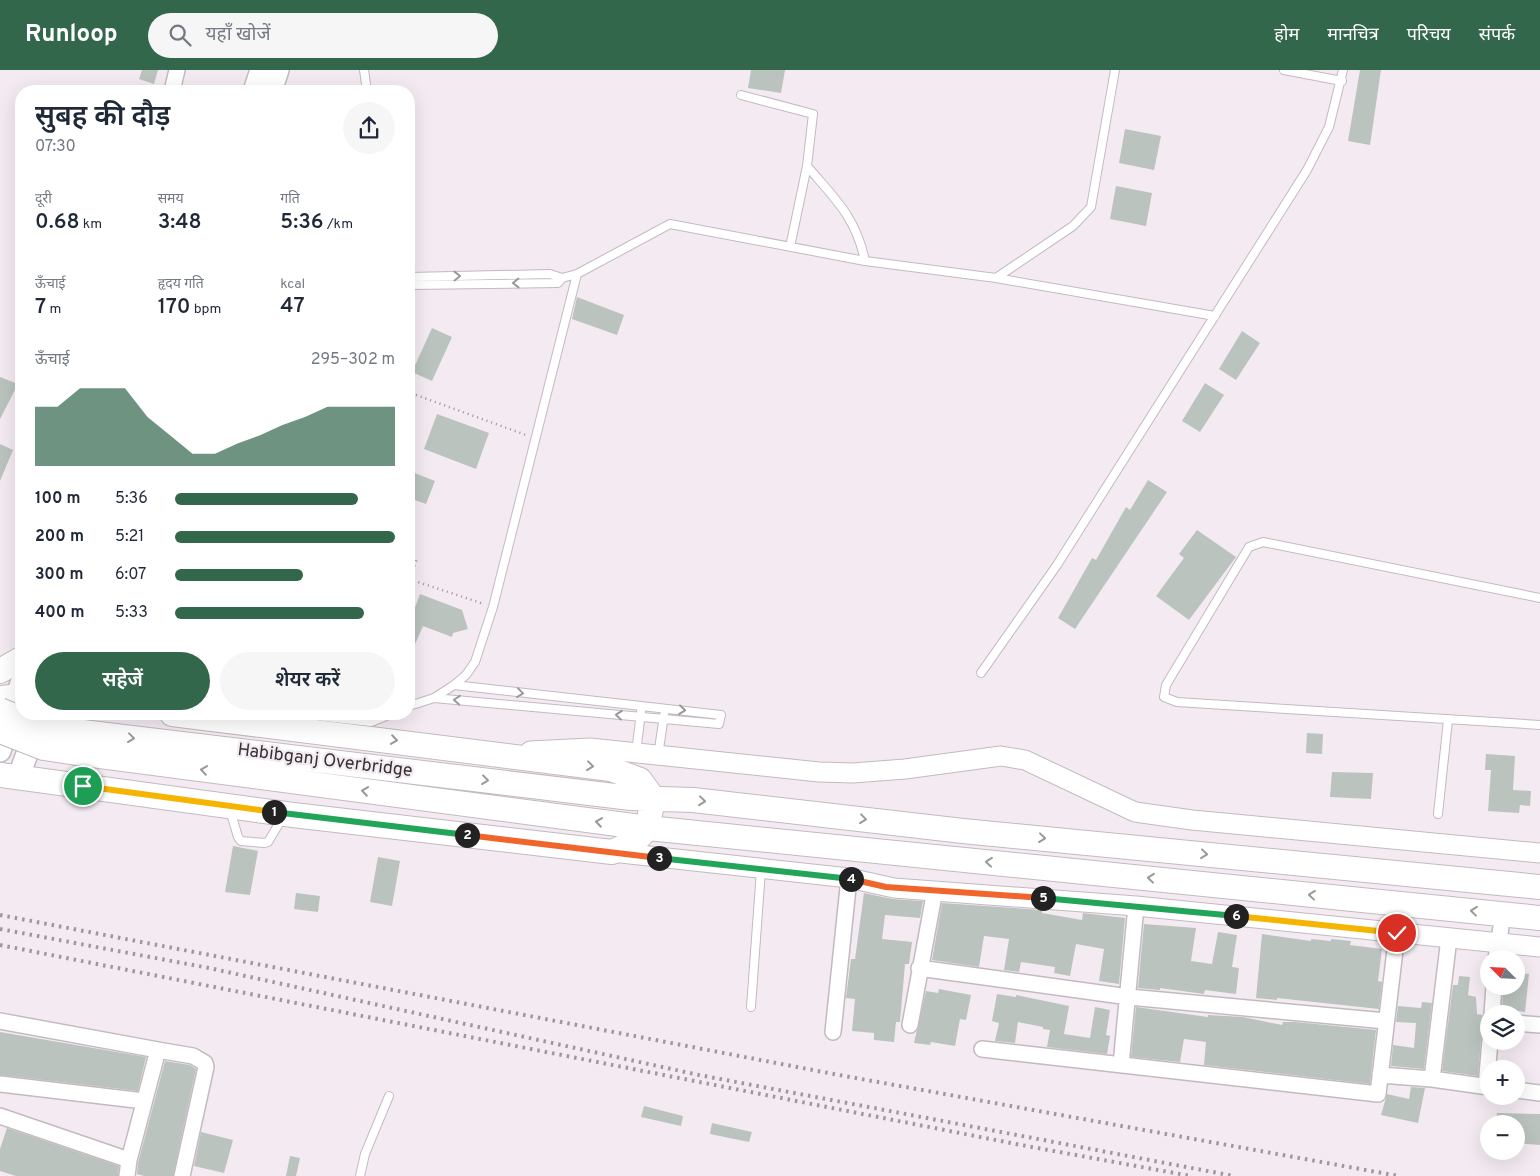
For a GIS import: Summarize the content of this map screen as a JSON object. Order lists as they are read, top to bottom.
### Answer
{
  "streets": {
    "main road": ["Habibganj Overbridge"]
  },
  "north": "top left",
  "page": {
    "header": "Runloop",
    "search": "यहाँ खोजें",
    "nav": [
      "होम",
      "मानचित्र",
      "परिचय",
      "संपर्क"
    ],
    "heading": ["सुबह की दौड़", "07:30"],
    "stats": [
      ["दूरी", "0.68 km"],
      ["समय", "3:48"],
      ["गति", "5:36 /km"],
      ["ऊँचाई", "7 m"],
      ["हृदय गति", "170 bpm"],
      ["kcal", "47"]
    ],
    "chart": ["ऊँचाई", "295–302 m"],
    "list": [
      {
        "name": "100 m",
        "note": "5:36"
      },
      {
        "name": "200 m",
        "note": "5:21"
      },
      {
        "name": "300 m",
        "note": "6:07"
      },
      {
        "name": "400 m",
        "note": "5:33"
      }
    ],
    "buttons": ["सहेजें", "शेयर करें"],
    "pins": [
      "1",
      "2",
      "3",
      "4",
      "5",
      "6"
    ],
    "map_buttons": ["+", "−"]
  }
}
